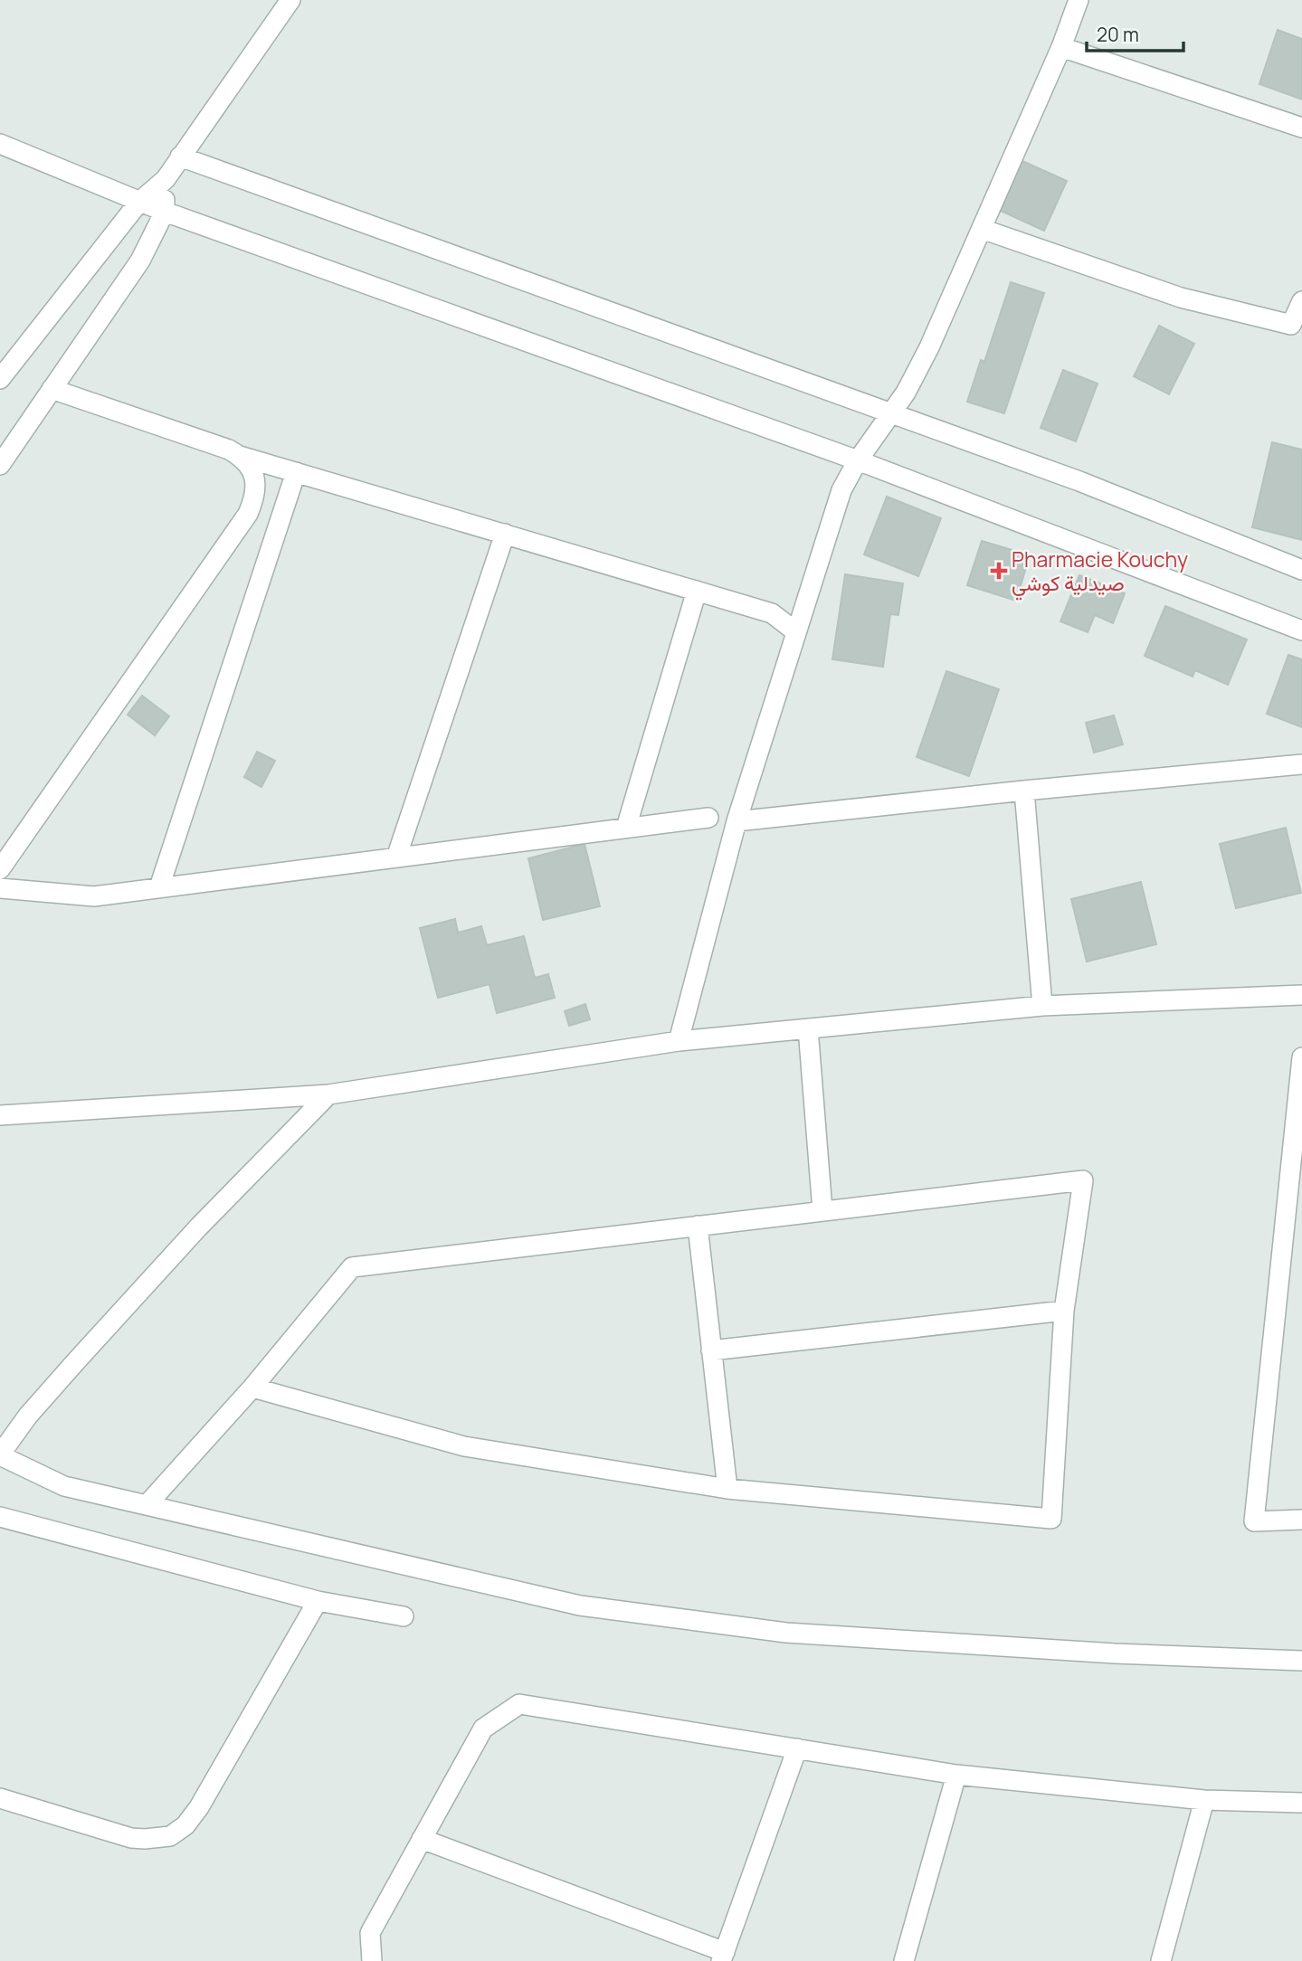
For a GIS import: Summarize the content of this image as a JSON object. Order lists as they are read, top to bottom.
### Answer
{
  "places": {
    "health": ["Pharmacie Kouchy صيدلية كوشي"]
  },
  "scale_bar": "20 m"
}
